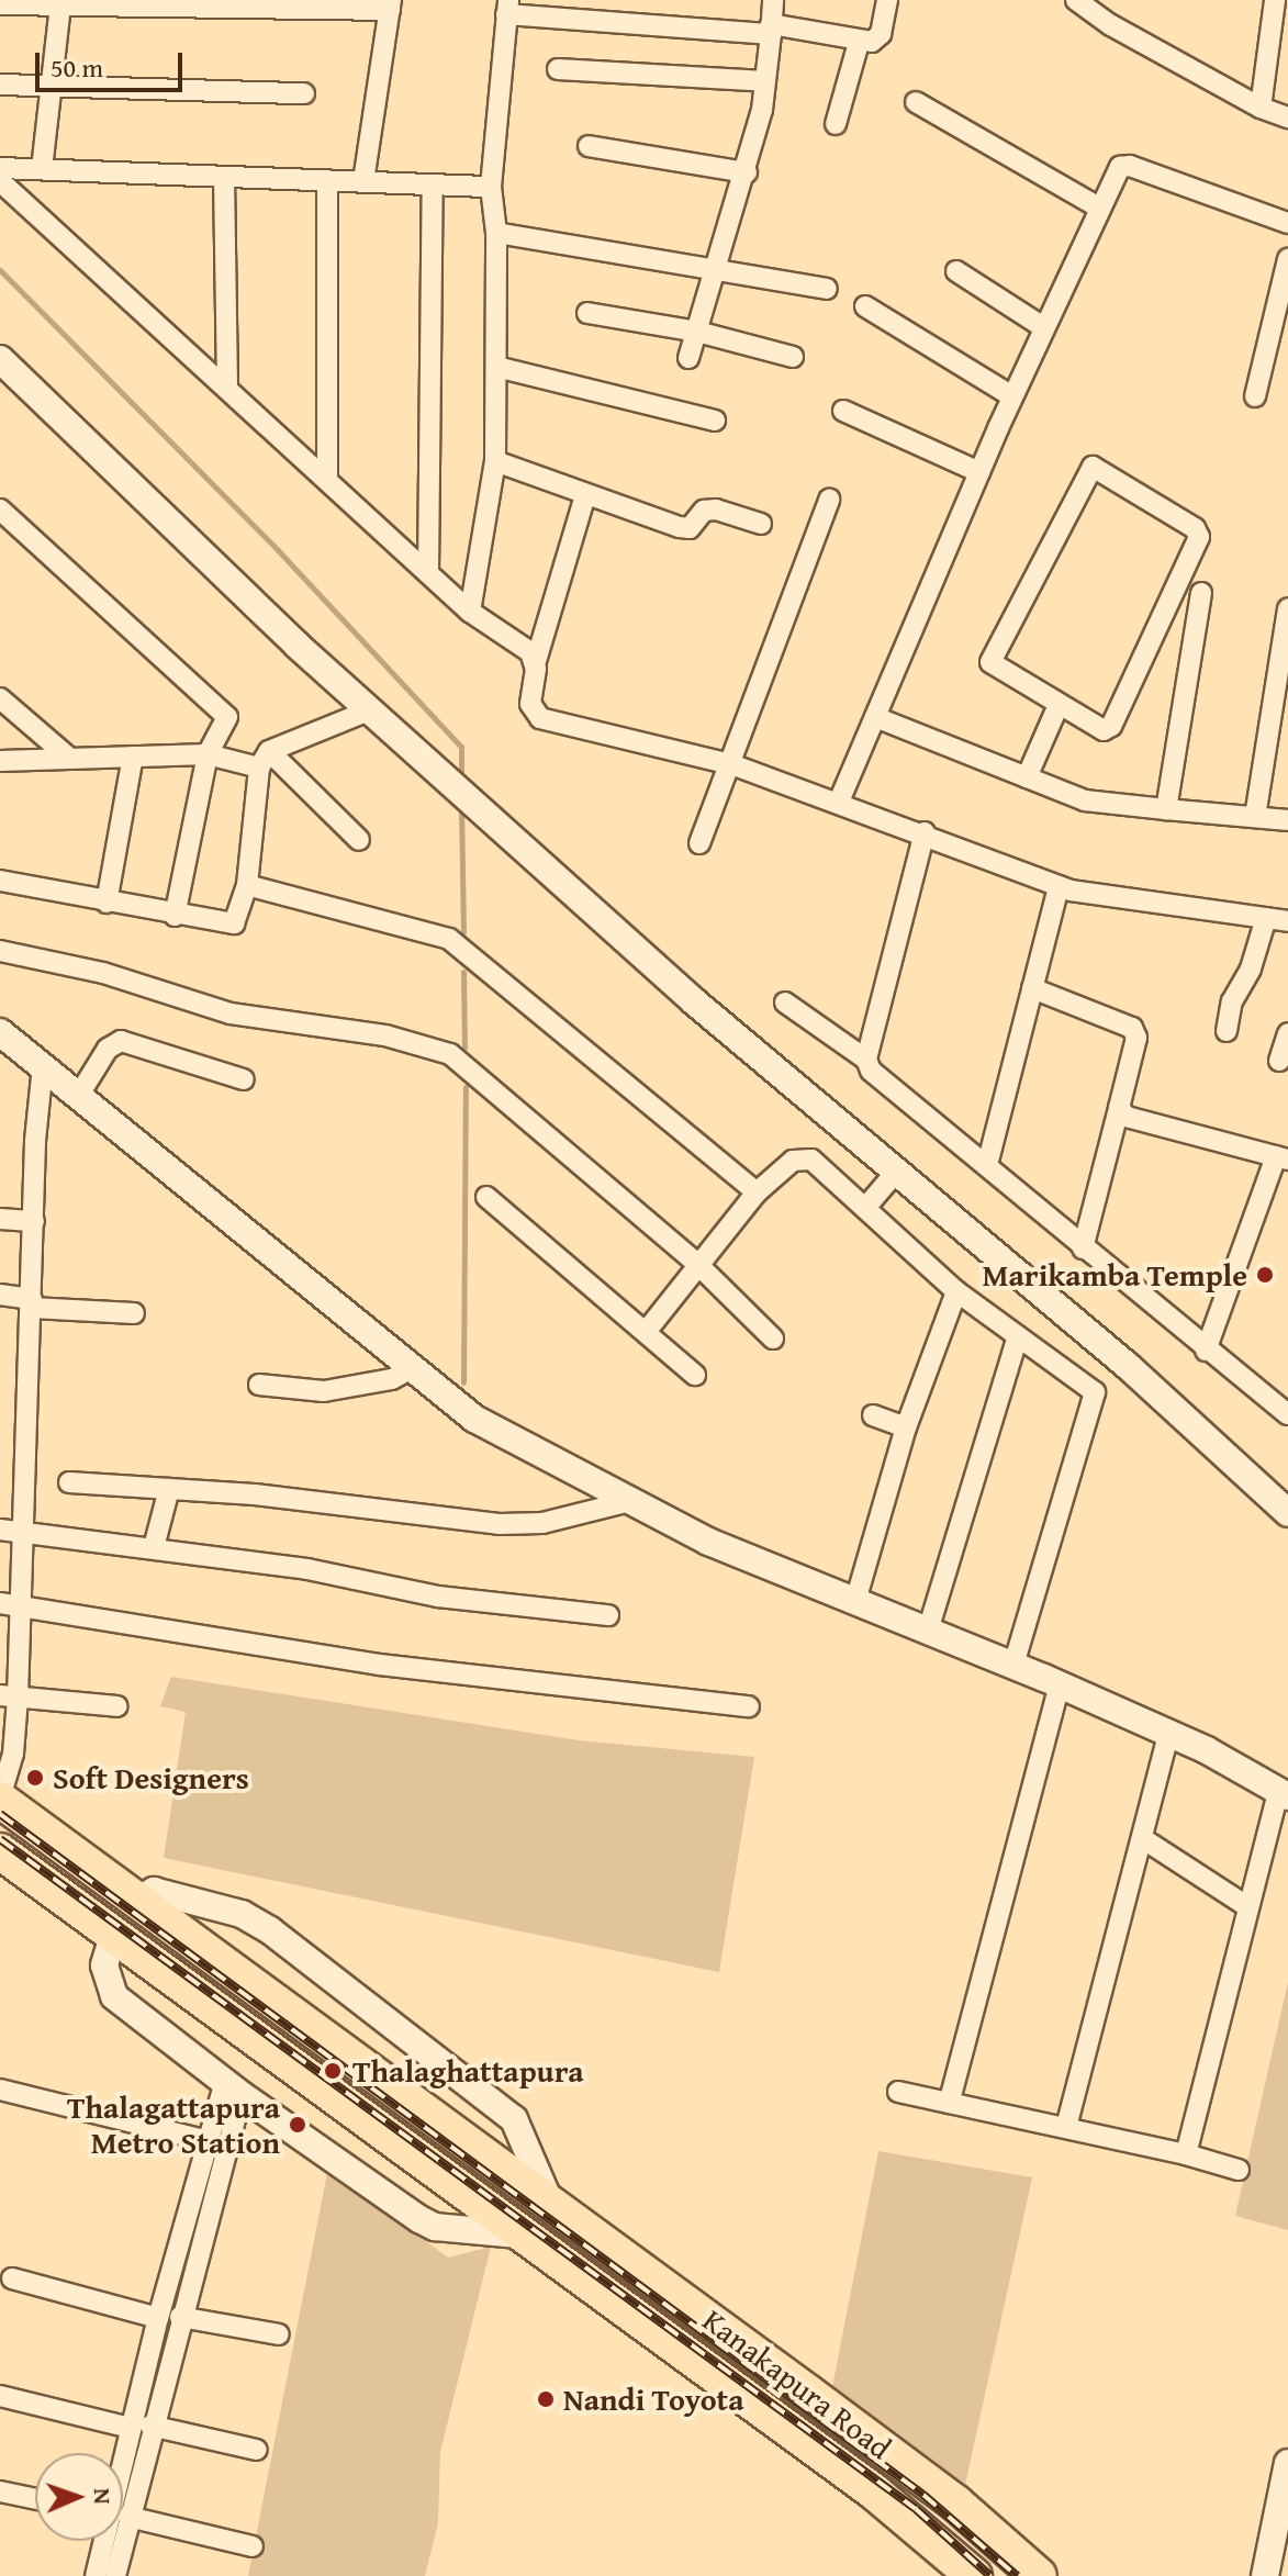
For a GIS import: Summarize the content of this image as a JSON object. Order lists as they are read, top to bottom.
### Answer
{
  "streets": {
    "highway": ["Kanakapura Road"]
  },
  "places": [
    "Marikamba Temple",
    "Soft Designers",
    "Thalaghattapura",
    "Thalagattapura Metro Station",
    "Nandi Toyota"
  ],
  "scale_bar": "50 m",
  "north": "right"
}
